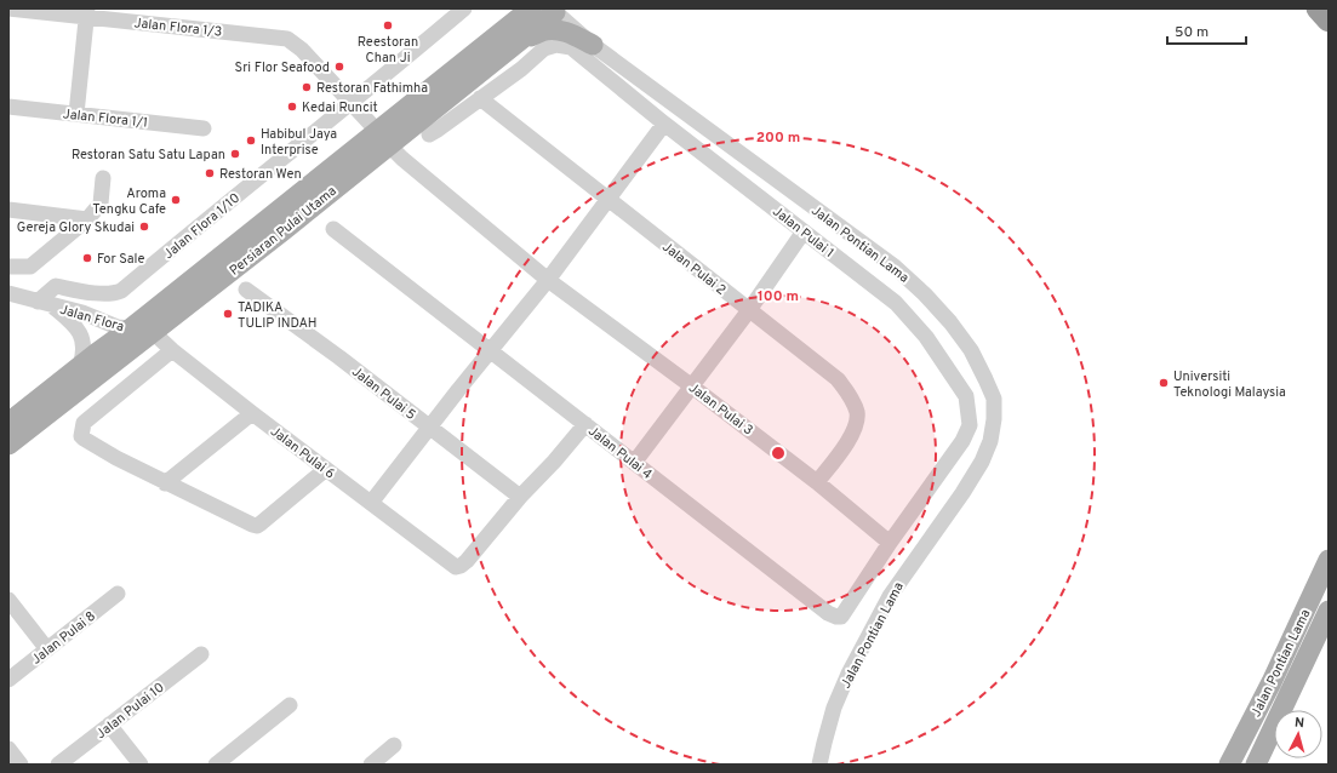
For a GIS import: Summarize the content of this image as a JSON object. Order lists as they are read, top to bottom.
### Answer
{
  "streets": {
    "main road": ["Persiaran Pulai Utama", "Jalan Pontian Lama"],
    "street": [
      "Jalan Flora 1/3",
      "Jalan Flora 1/1",
      "Jalan Flora 1/10",
      "Jalan Pulai 1",
      "Jalan Pulai 2",
      "Jalan Flora",
      "Jalan Pulai 5",
      "Jalan Pulai 3",
      "Jalan Pulai 6",
      "Jalan Pulai 4",
      "Jalan Pulai 8",
      "Jalan Pulai 10"
    ]
  },
  "crossings": [
    ["Jalan Flora 1/3", "Jalan Flora 1/10"],
    ["Jalan Flora 1/3", "Jalan Pulai 3"],
    ["Jalan Flora 1/10", "Jalan Flora"],
    ["Jalan Flora 1/10", "Jalan Pulai 3"],
    ["Persiaran Pulai Utama", "Jalan Pontian Lama"],
    ["Persiaran Pulai Utama", "Jalan Flora"],
    ["Persiaran Pulai Utama", "Jalan Pulai 3"],
    ["Persiaran Pulai Utama", "Jalan Pulai 6"],
    ["Jalan Pulai 1", "Jalan Pulai 2"],
    ["Jalan Pulai 1", "Jalan Pulai 3"],
    ["Jalan Pulai 1", "Jalan Pulai 4"],
    ["Jalan Pulai 2", "Jalan Pulai 3"],
    ["Jalan Pulai 5", "Jalan Pulai 6"],
    ["Jalan Pulai 3", "Jalan Pulai 4"]
  ],
  "places": [
    "Reestoran Chan Ji",
    "Sri Flor Seafood",
    "Restoran Fathimha",
    "Kedai Runcit",
    "Habibul Jaya Interprise",
    "Restoran Satu Satu Lapan",
    "Restoran Wen",
    "Aroma Tengku Cafe",
    "Gereja Glory Skudai",
    "For Sale",
    "TADIKA TULIP INDAH",
    "Universiti Teknologi Malaysia"
  ],
  "scale_bar": "50 m",
  "north": "top",
  "rings": ["200 m", "100 m"]
}
